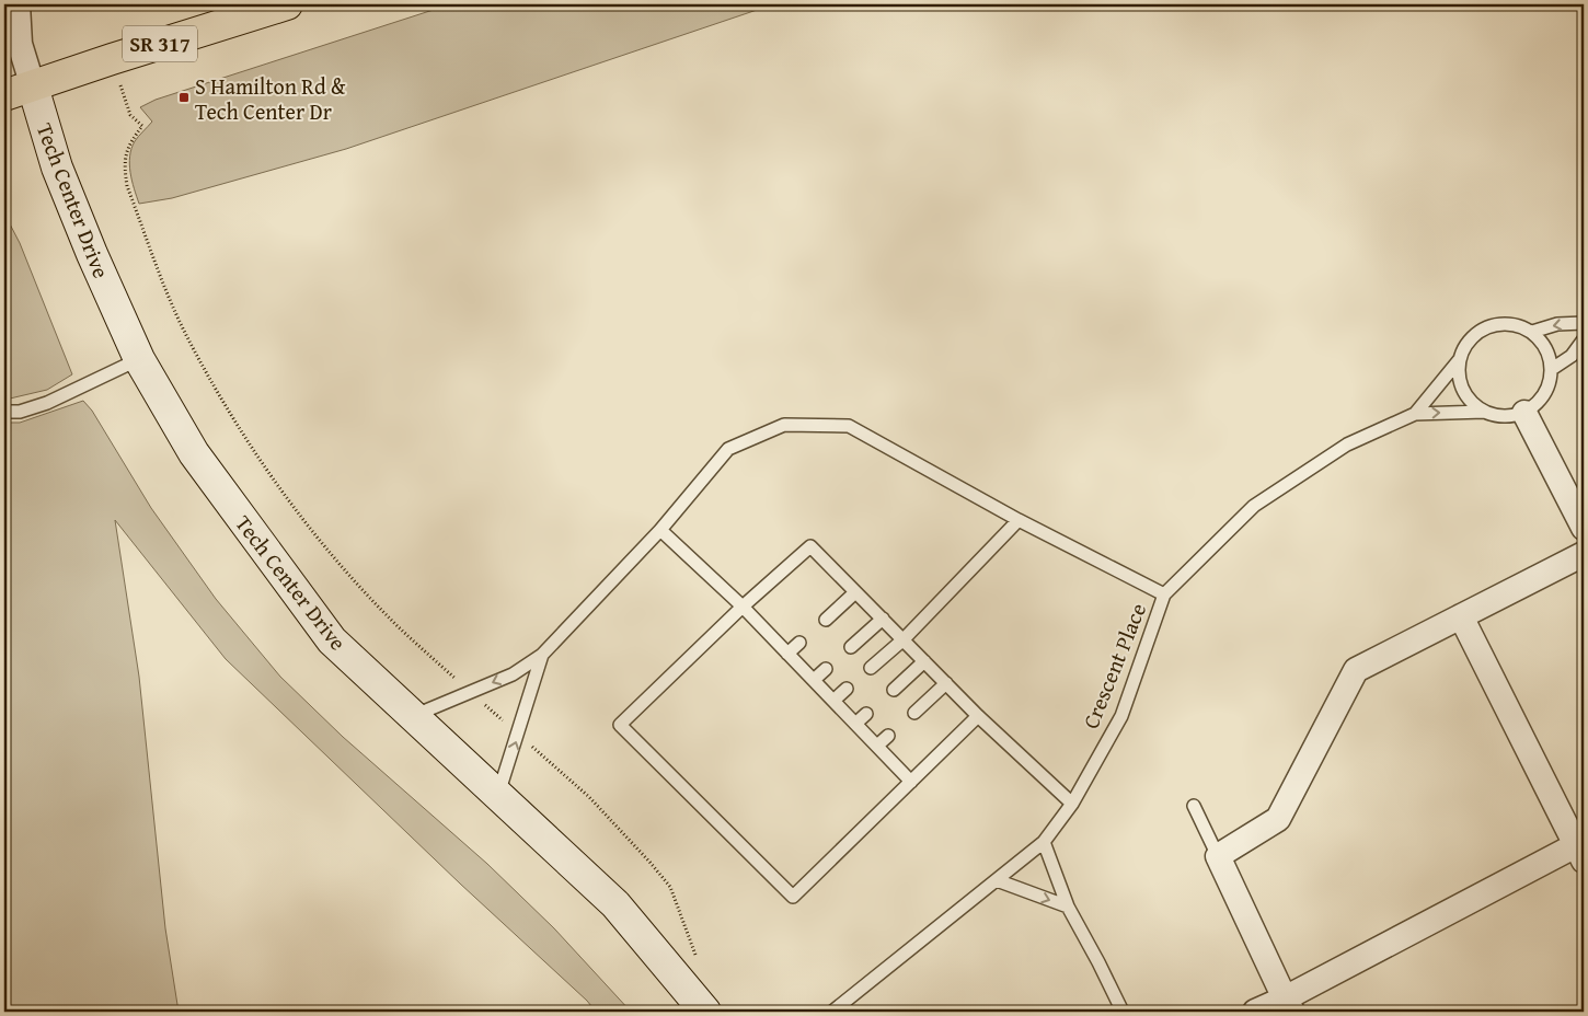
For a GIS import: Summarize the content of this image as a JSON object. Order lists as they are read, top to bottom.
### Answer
{
  "streets": {
    "main road": ["SR 317", "Tech Center Drive"],
    "lane": ["Crescent Place"]
  },
  "crossings": [
    ["SR 317", "Tech Center Drive"]
  ],
  "places": {
    "transit": ["S Hamilton Rd & Tech Center Dr"]
  }
}
